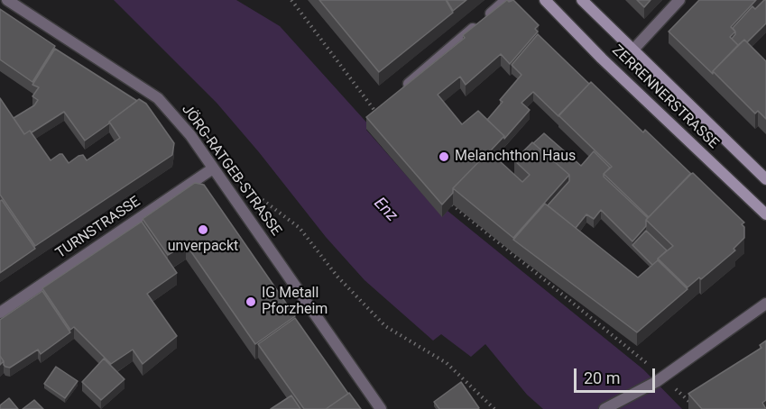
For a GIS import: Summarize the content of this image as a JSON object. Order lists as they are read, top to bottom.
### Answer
{
  "streets": {
    "main road": ["ZERRENNERSTRASSE"],
    "street": ["JÖRG-RATGEB-STRASSE", "TURNSTRASSE"]
  },
  "crossings": [
    ["JÖRG-RATGEB-STRASSE", "TURNSTRASSE"]
  ],
  "water": ["Enz"],
  "places": ["Melanchthon Haus", "unverpackt", "IG Metall Pforzheim"],
  "scale_bar": "20 m"
}
